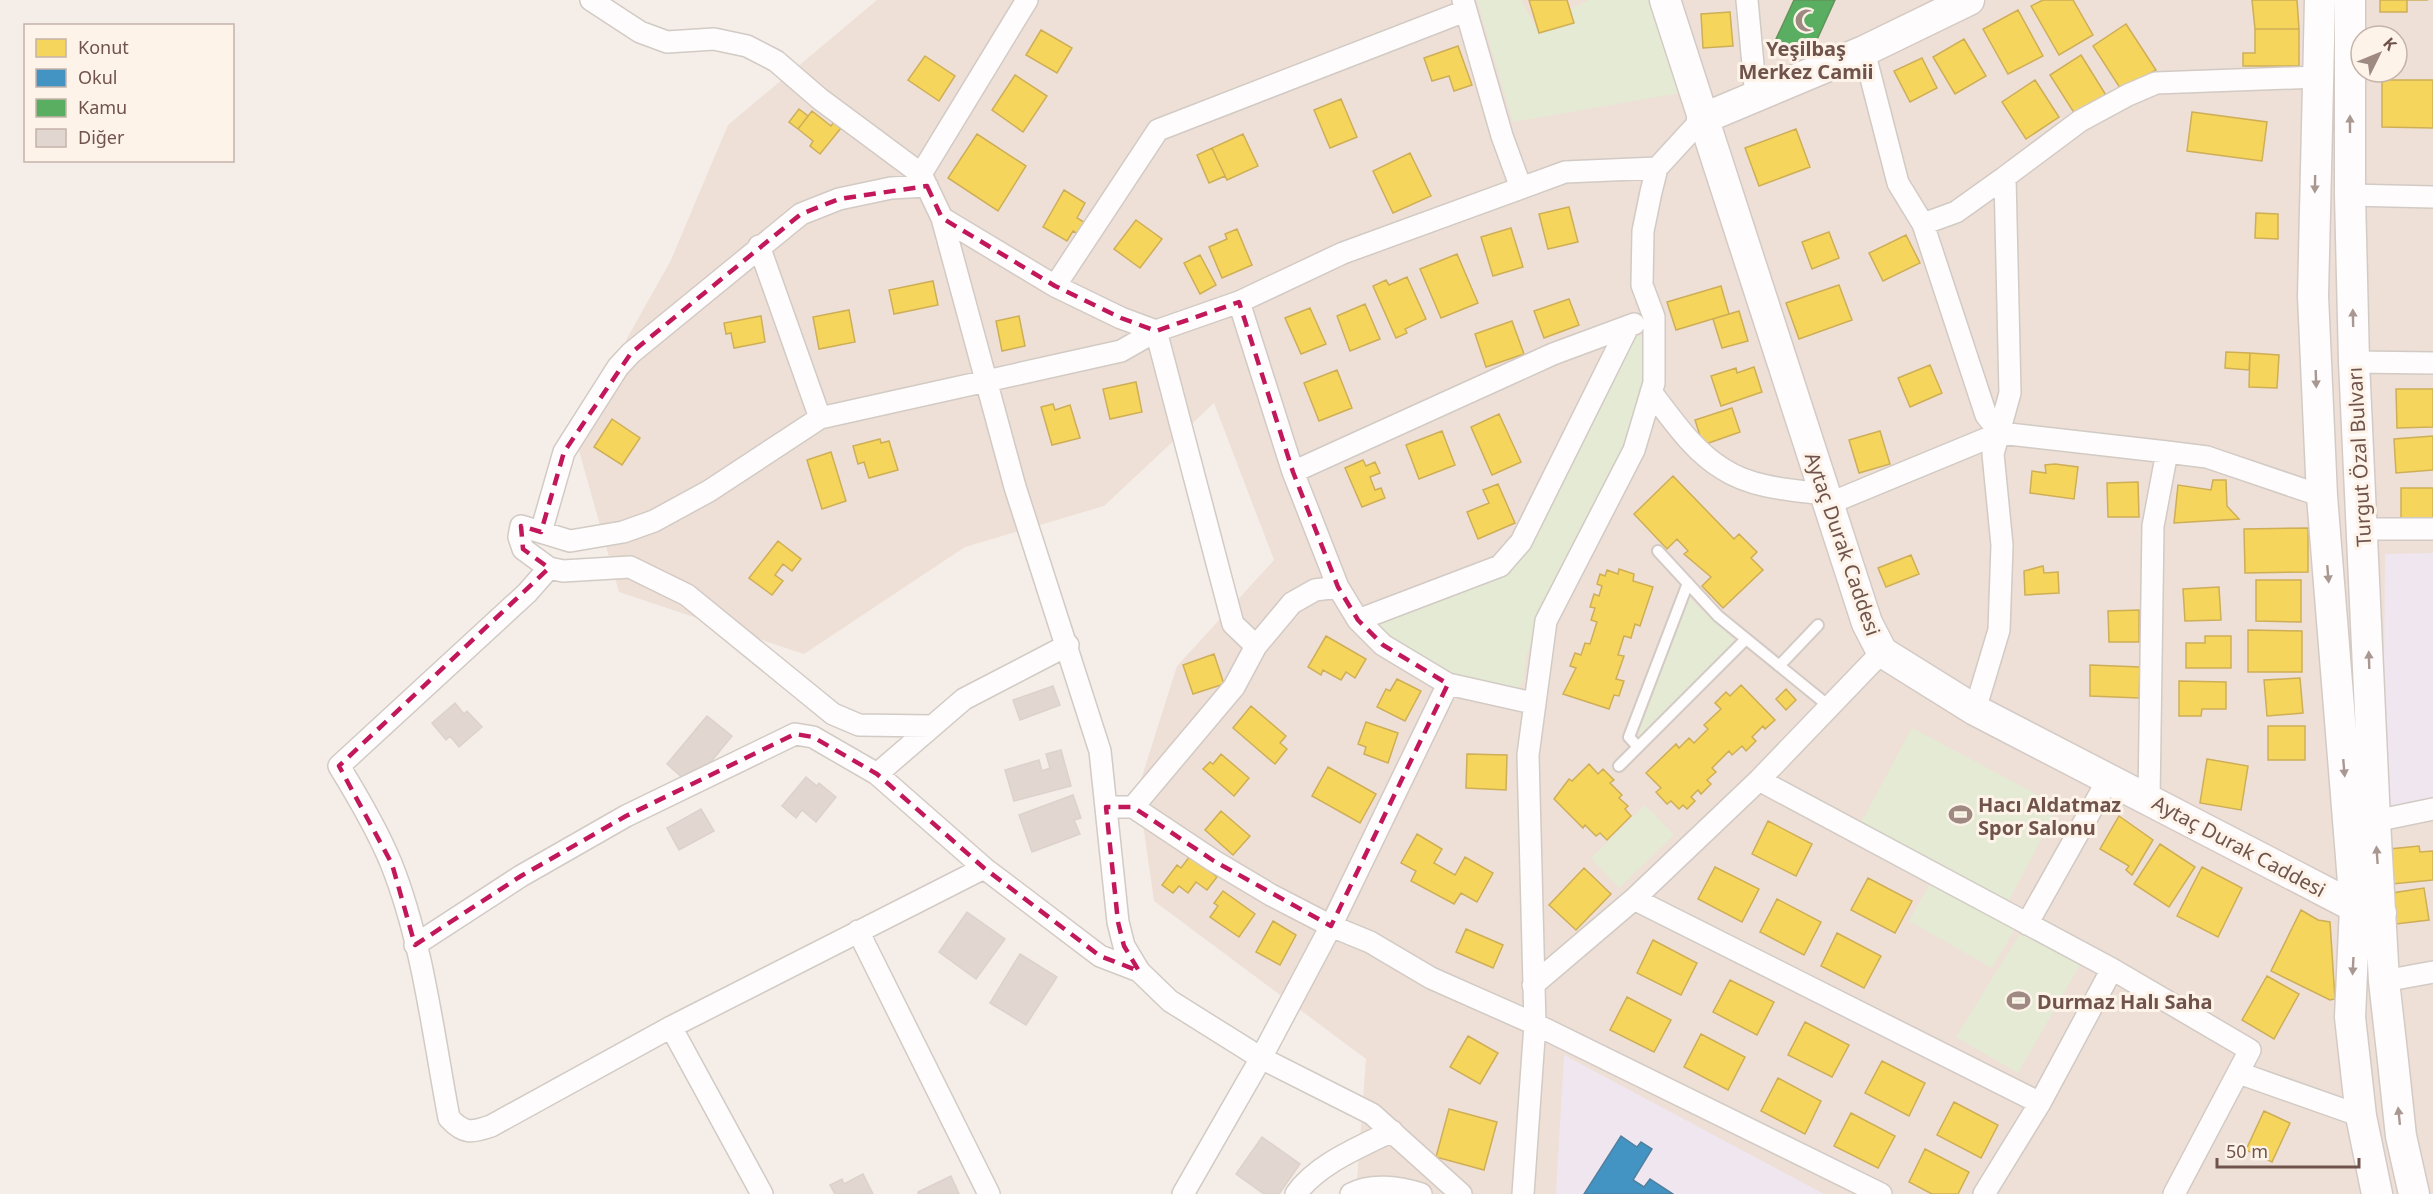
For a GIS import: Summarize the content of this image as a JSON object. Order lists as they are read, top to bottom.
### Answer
{
  "streets": {
    "main road": ["Turgut Özal Bulvarı", "Aytaç Durak Caddesi"]
  },
  "crossings": [
    ["Turgut Özal Bulvarı", "Aytaç Durak Caddesi"]
  ],
  "places": {
    "mosque": ["Yeşilbaş Merkez Camii"],
    "sports": ["Hacı Aldatmaz Spor Salonu", "Durmaz Halı Saha"]
  },
  "legend": [
    "Konut",
    "Okul",
    "Kamu",
    "Diğer"
  ],
  "scale_bar": "50 m",
  "north": "top right"
}
